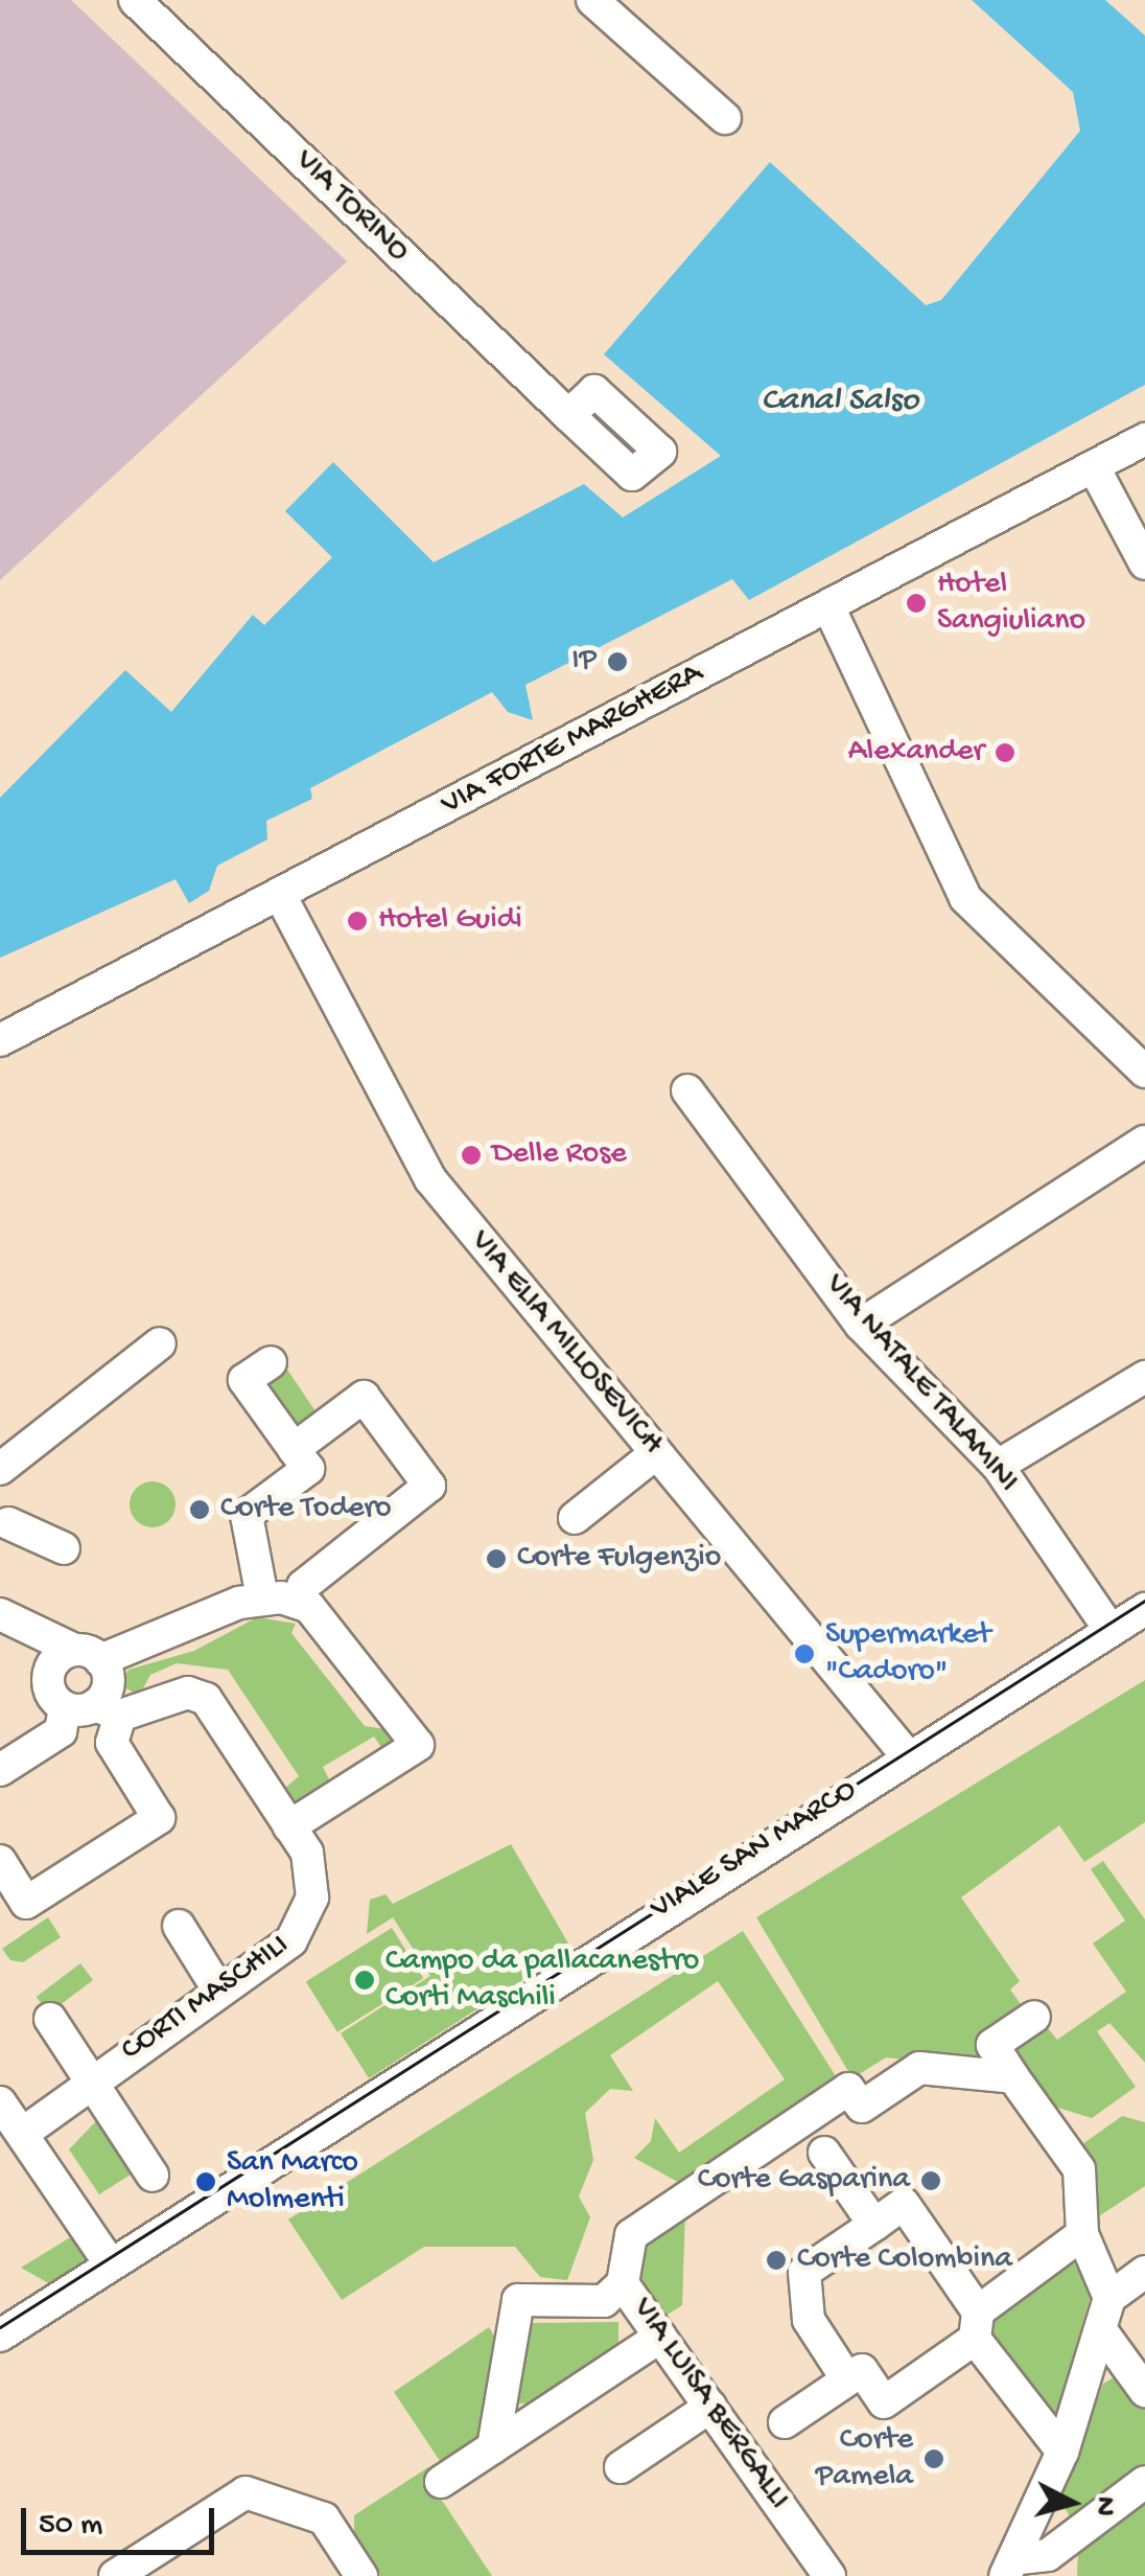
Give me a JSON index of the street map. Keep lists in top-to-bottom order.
{
  "streets": {
    "street": [
      "VIA TORINO",
      "VIA FORTE MARGHERA",
      "VIA ELIA MILLOSEVICH",
      "VIA NATALE TALAMINI",
      "VIALE SAN MARCO",
      "CORTI MASCHILI",
      "VIA LUISA BERGALLI"
    ]
  },
  "crossings": [
    ["VIA FORTE MARGHERA", "VIA ELIA MILLOSEVICH"],
    ["VIA ELIA MILLOSEVICH", "VIALE SAN MARCO"],
    ["VIA NATALE TALAMINI", "VIALE SAN MARCO"]
  ],
  "water": ["Canal Salso"],
  "places": [
    "Hotel Sangiuliano",
    "IP",
    "Alexander",
    "Hotel Guidi",
    "Delle Rose",
    "Corte Todero",
    "Corte Fulgenzio",
    "Supermarket \"Cadoro\"",
    "Campo da pallacanestro Corti Maschili",
    "Corte Gasparina",
    "San Marco Molmenti",
    "Corte Colombina",
    "Corte Pamela"
  ],
  "scale_bar": "50 m",
  "north": "right"
}
